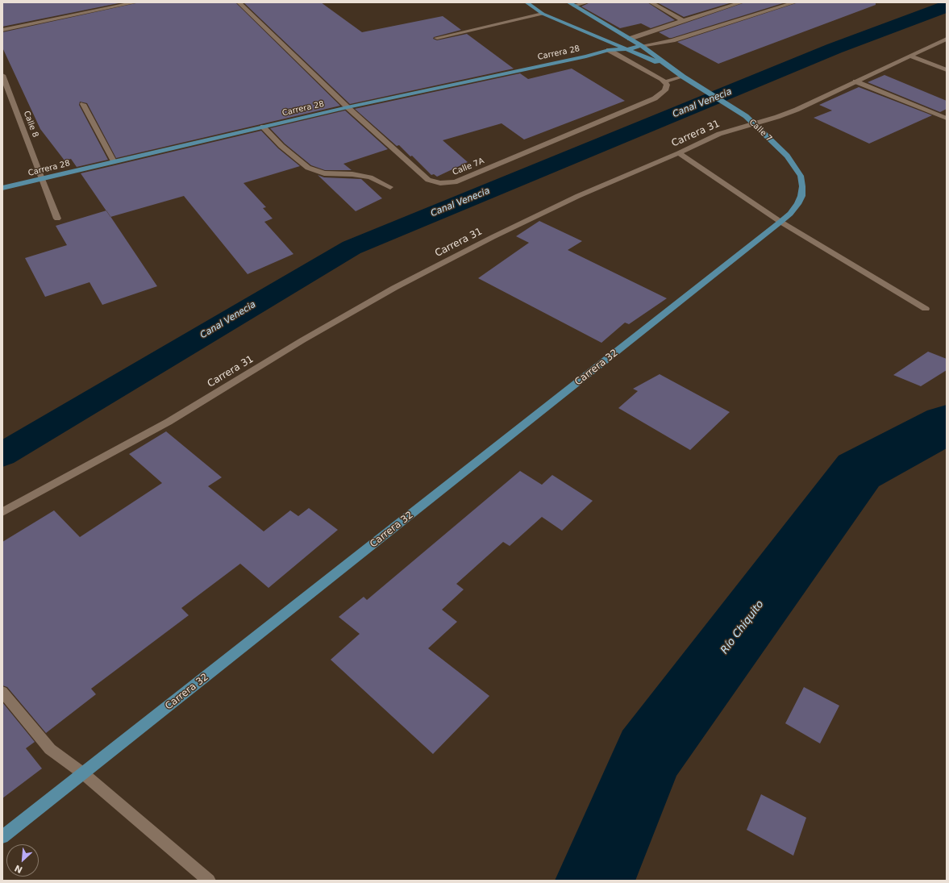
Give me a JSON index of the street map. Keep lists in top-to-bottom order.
{
  "streets": {
    "main road": ["Carrera 28", "Calle 7", "Carrera 32"],
    "street": ["Calle 8", "Carrera 31", "Calle 7A"]
  },
  "crossings": [
    ["Carrera 28", "Calle 8"],
    ["Carrera 28", "Calle 7"],
    ["Carrera 28", "Calle 7A"],
    ["Calle 7", "Carrera 31"],
    ["Calle 7", "Carrera 32"]
  ],
  "water": ["Canal Venecia", "Río Chiquito"],
  "north": "bottom left"
}
